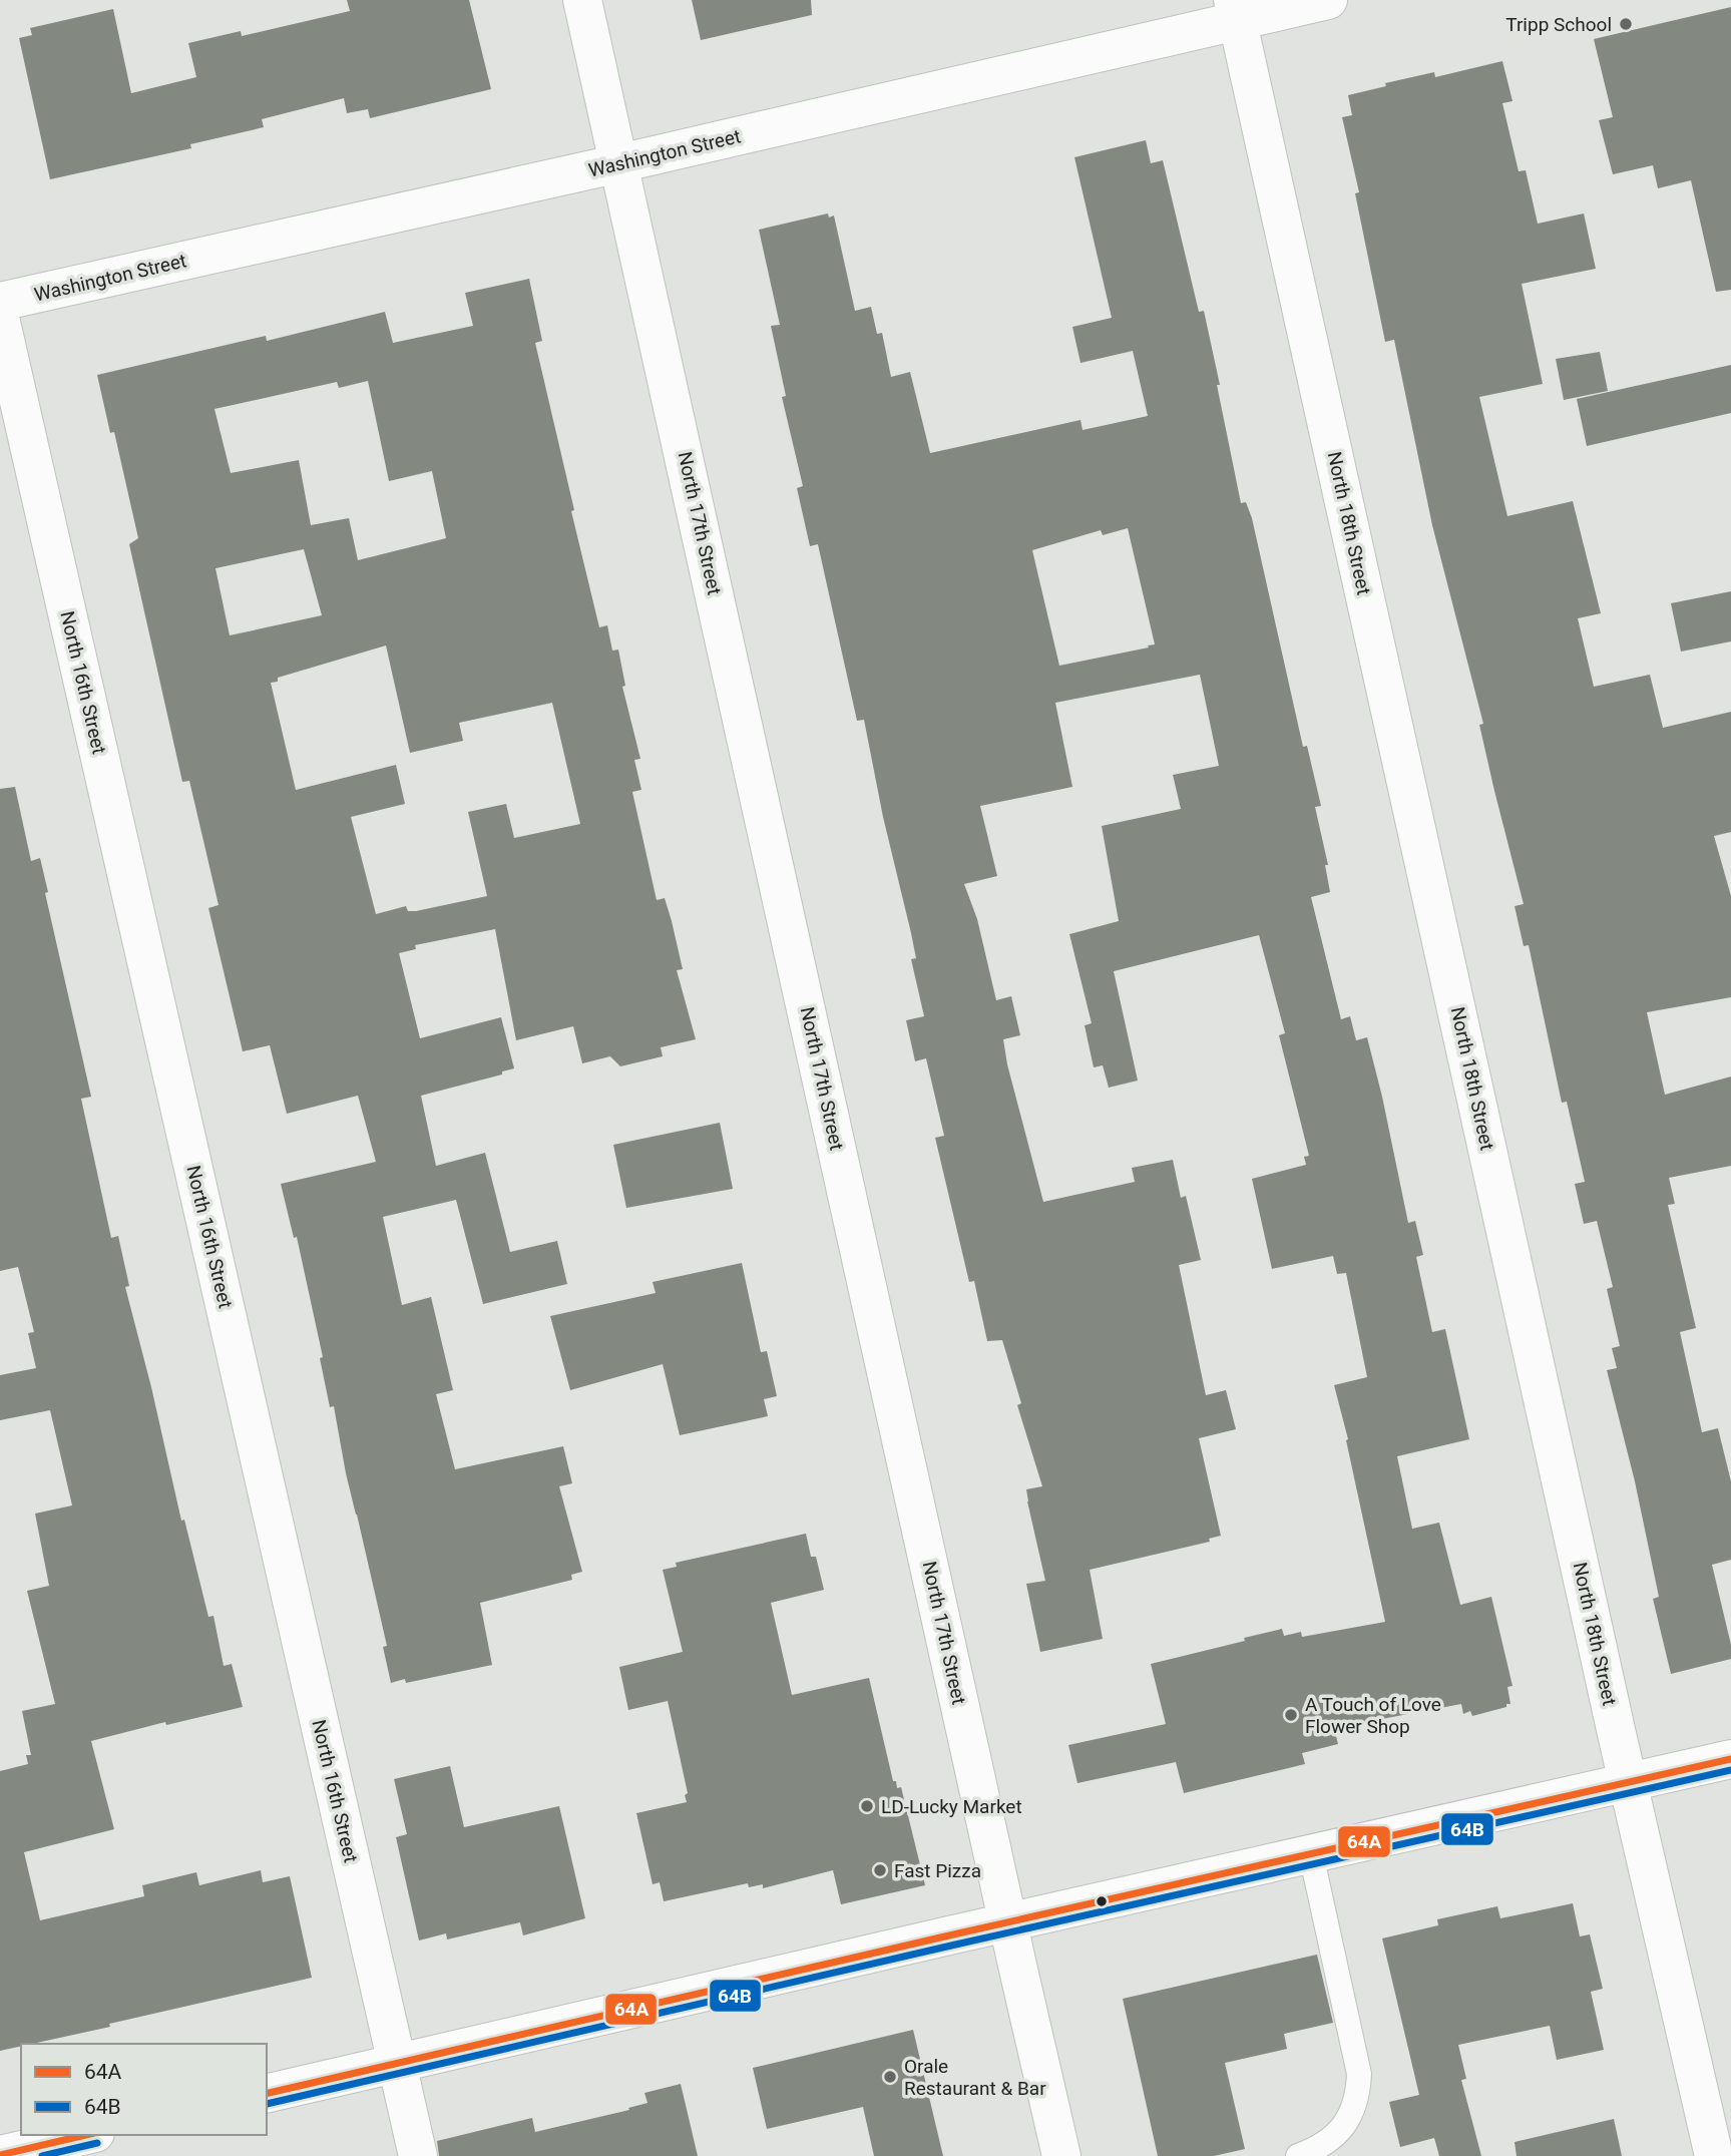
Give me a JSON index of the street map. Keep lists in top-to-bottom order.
{
  "streets": {
    "street": [
      "Washington Street",
      "North 17th Street",
      "North 18th Street",
      "North 16th Street"
    ]
  },
  "crossings": [
    ["Washington Street", "North 17th Street"],
    ["Washington Street", "North 18th Street"]
  ],
  "places": [
    "Tripp School",
    "A Touch of Love Flower Shop",
    "LD-Lucky Market",
    "Fast Pizza",
    "Orale Restaurant & Bar"
  ],
  "lines": ["transit line 64A", "transit line 64B"],
  "legend": ["64A", "64B"]
}
